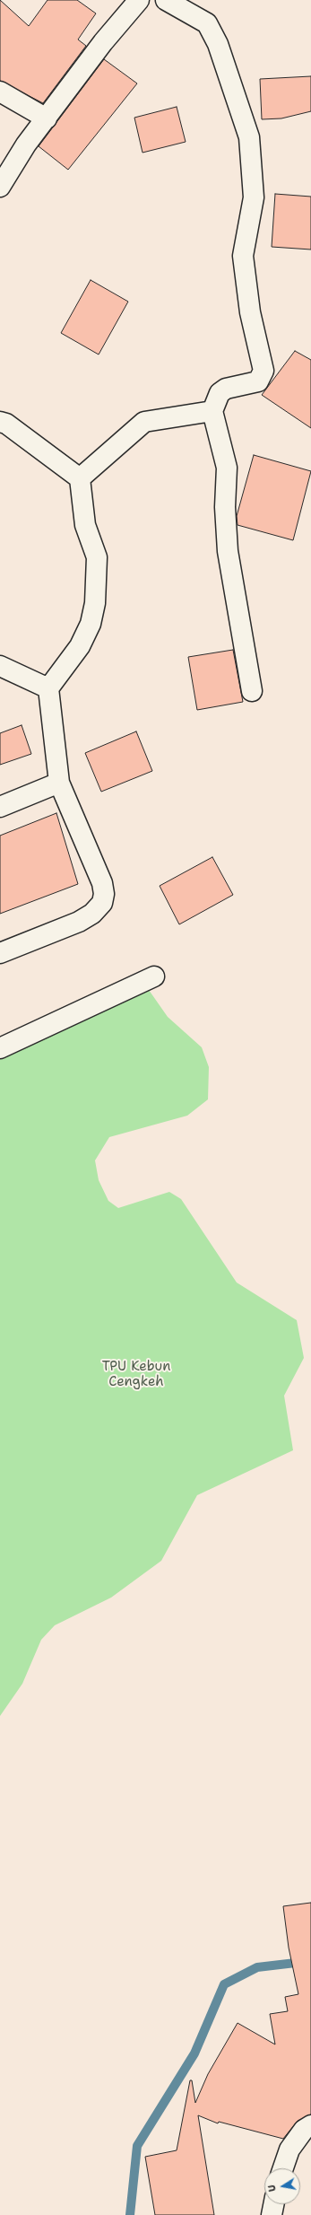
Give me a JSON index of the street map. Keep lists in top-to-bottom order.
{
  "parks": ["TPU Kebun Cengkeh"],
  "north": "left"
}
